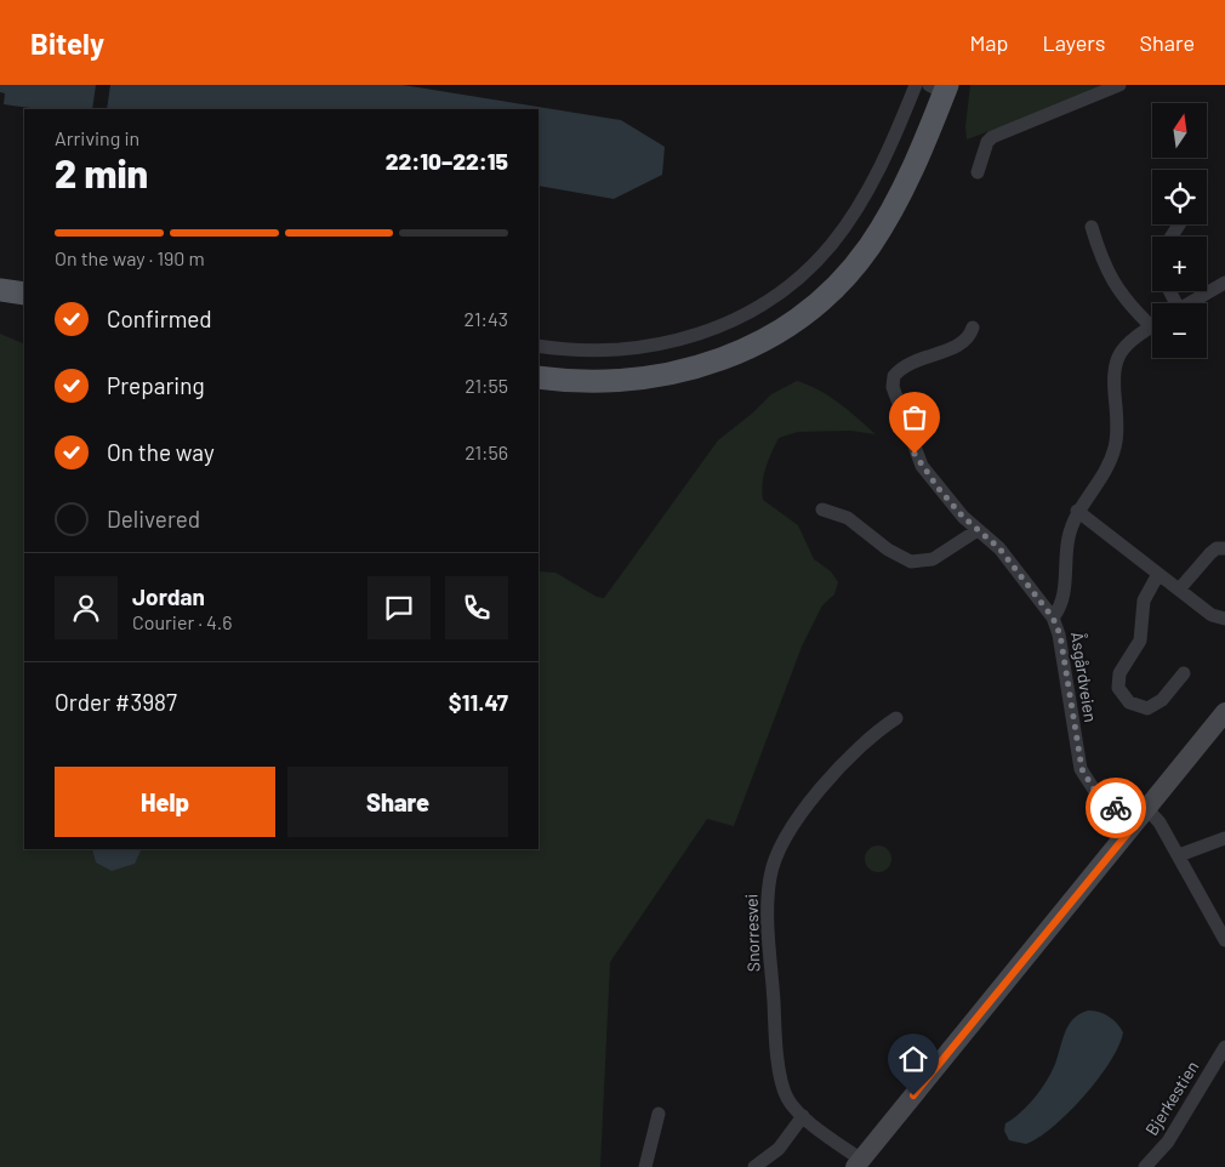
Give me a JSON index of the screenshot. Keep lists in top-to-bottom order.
{
  "streets": {
    "street": ["Åsgårdveien", "Snorresvei", "Bjerkestien"]
  },
  "north": "top",
  "page": {
    "header": "Bitely",
    "nav": ["Map", "Layers", "Share"],
    "map_buttons": ["+", "−"],
    "heading": ["2 min", "Arriving in", "22:10–22:15"],
    "panel": [
      "Jordan",
      "Courier · 4.6",
      "Order #3987",
      "$11.47"
    ],
    "bar": "On the way · 190 m",
    "list": [
      ["Confirmed", "21:43"],
      ["Preparing", "21:55"],
      ["On the way", "21:56"],
      "Delivered"
    ],
    "buttons": ["Help", "Share"]
  }
}
